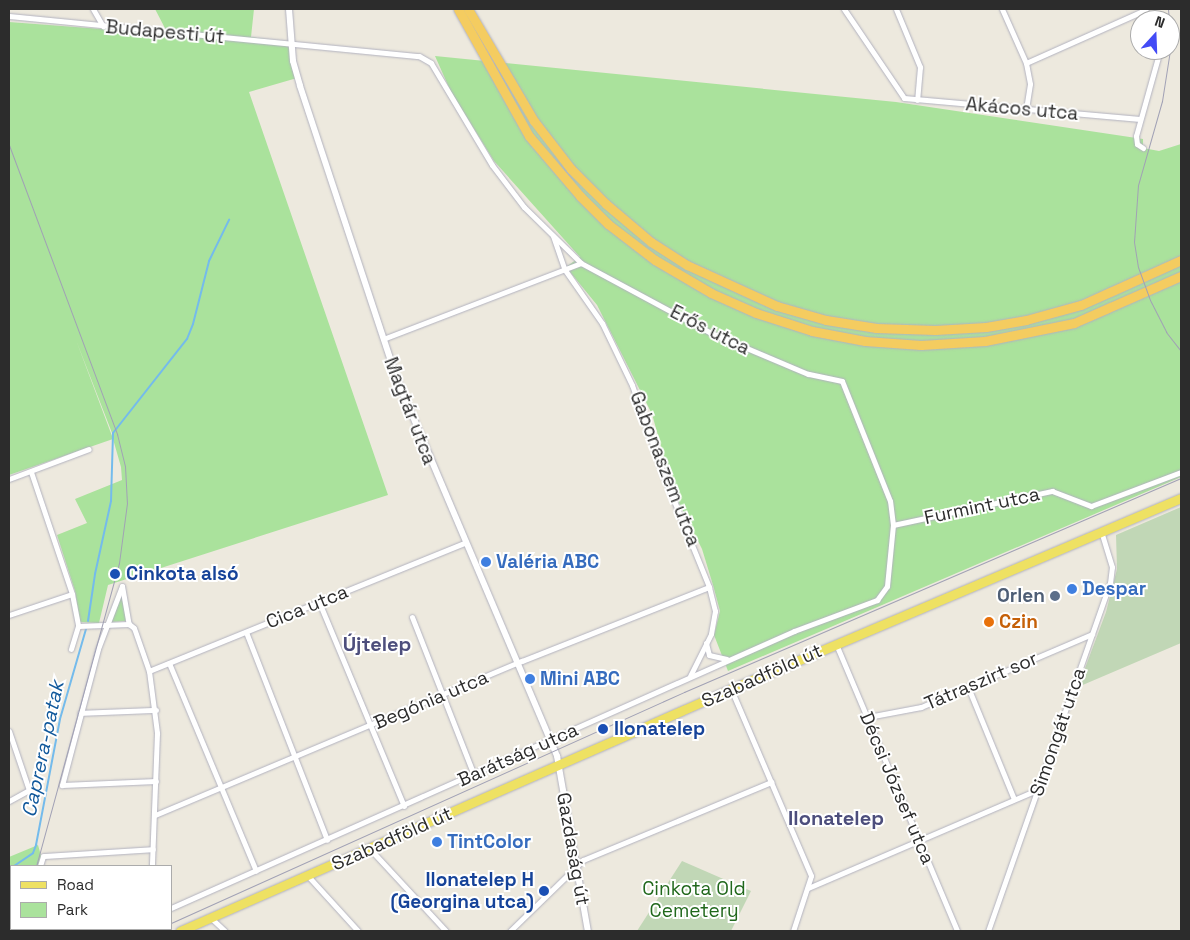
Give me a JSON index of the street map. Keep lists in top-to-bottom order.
{
  "streets": {
    "main road": ["Szabadföld út"],
    "street": [
      "Budapesti út",
      "Akácos utca",
      "Erős utca",
      "Magtár utca",
      "Gabonaszem utca",
      "Furmint utca",
      "Cica utca",
      "Tátraszirt sor",
      "Begónia utca",
      "Simongát utca",
      "Barátság utca",
      "Décsi József utca",
      "Gazdaság út"
    ]
  },
  "crossings": [
    ["Budapesti út", "Magtár utca"],
    ["Budapesti út", "Gabonaszem utca"],
    ["Erős utca", "Furmint utca"],
    ["Erős utca", "Barátság utca"],
    ["Magtár utca", "Cica utca"],
    ["Magtár utca", "Szabadföld út"],
    ["Magtár utca", "Begónia utca"],
    ["Magtár utca", "Barátság utca"],
    ["Magtár utca", "Gazdaság út"],
    ["Gabonaszem utca", "Begónia utca"],
    ["Gabonaszem utca", "Barátság utca"],
    ["Szabadföld út", "Simongát utca"],
    ["Szabadföld út", "Décsi József utca"],
    ["Szabadföld út", "Gazdaság út"],
    ["Tátraszirt sor", "Simongát utca"],
    ["Tátraszirt sor", "Décsi József utca"]
  ],
  "districts": ["Újtelep", "Ilonatelep"],
  "water": ["Caprera-patak"],
  "parks": ["Cinkota Old Cemetery"],
  "places": [
    "Valéria ABC",
    "Cinkota alsó",
    "Despar",
    "Orlen",
    "Czin",
    "Mini ABC",
    "Ilonatelep",
    "TintColor",
    "Ilonatelep H (Georgina utca)"
  ],
  "legend": ["Road", "Park"],
  "north": "top"
}
